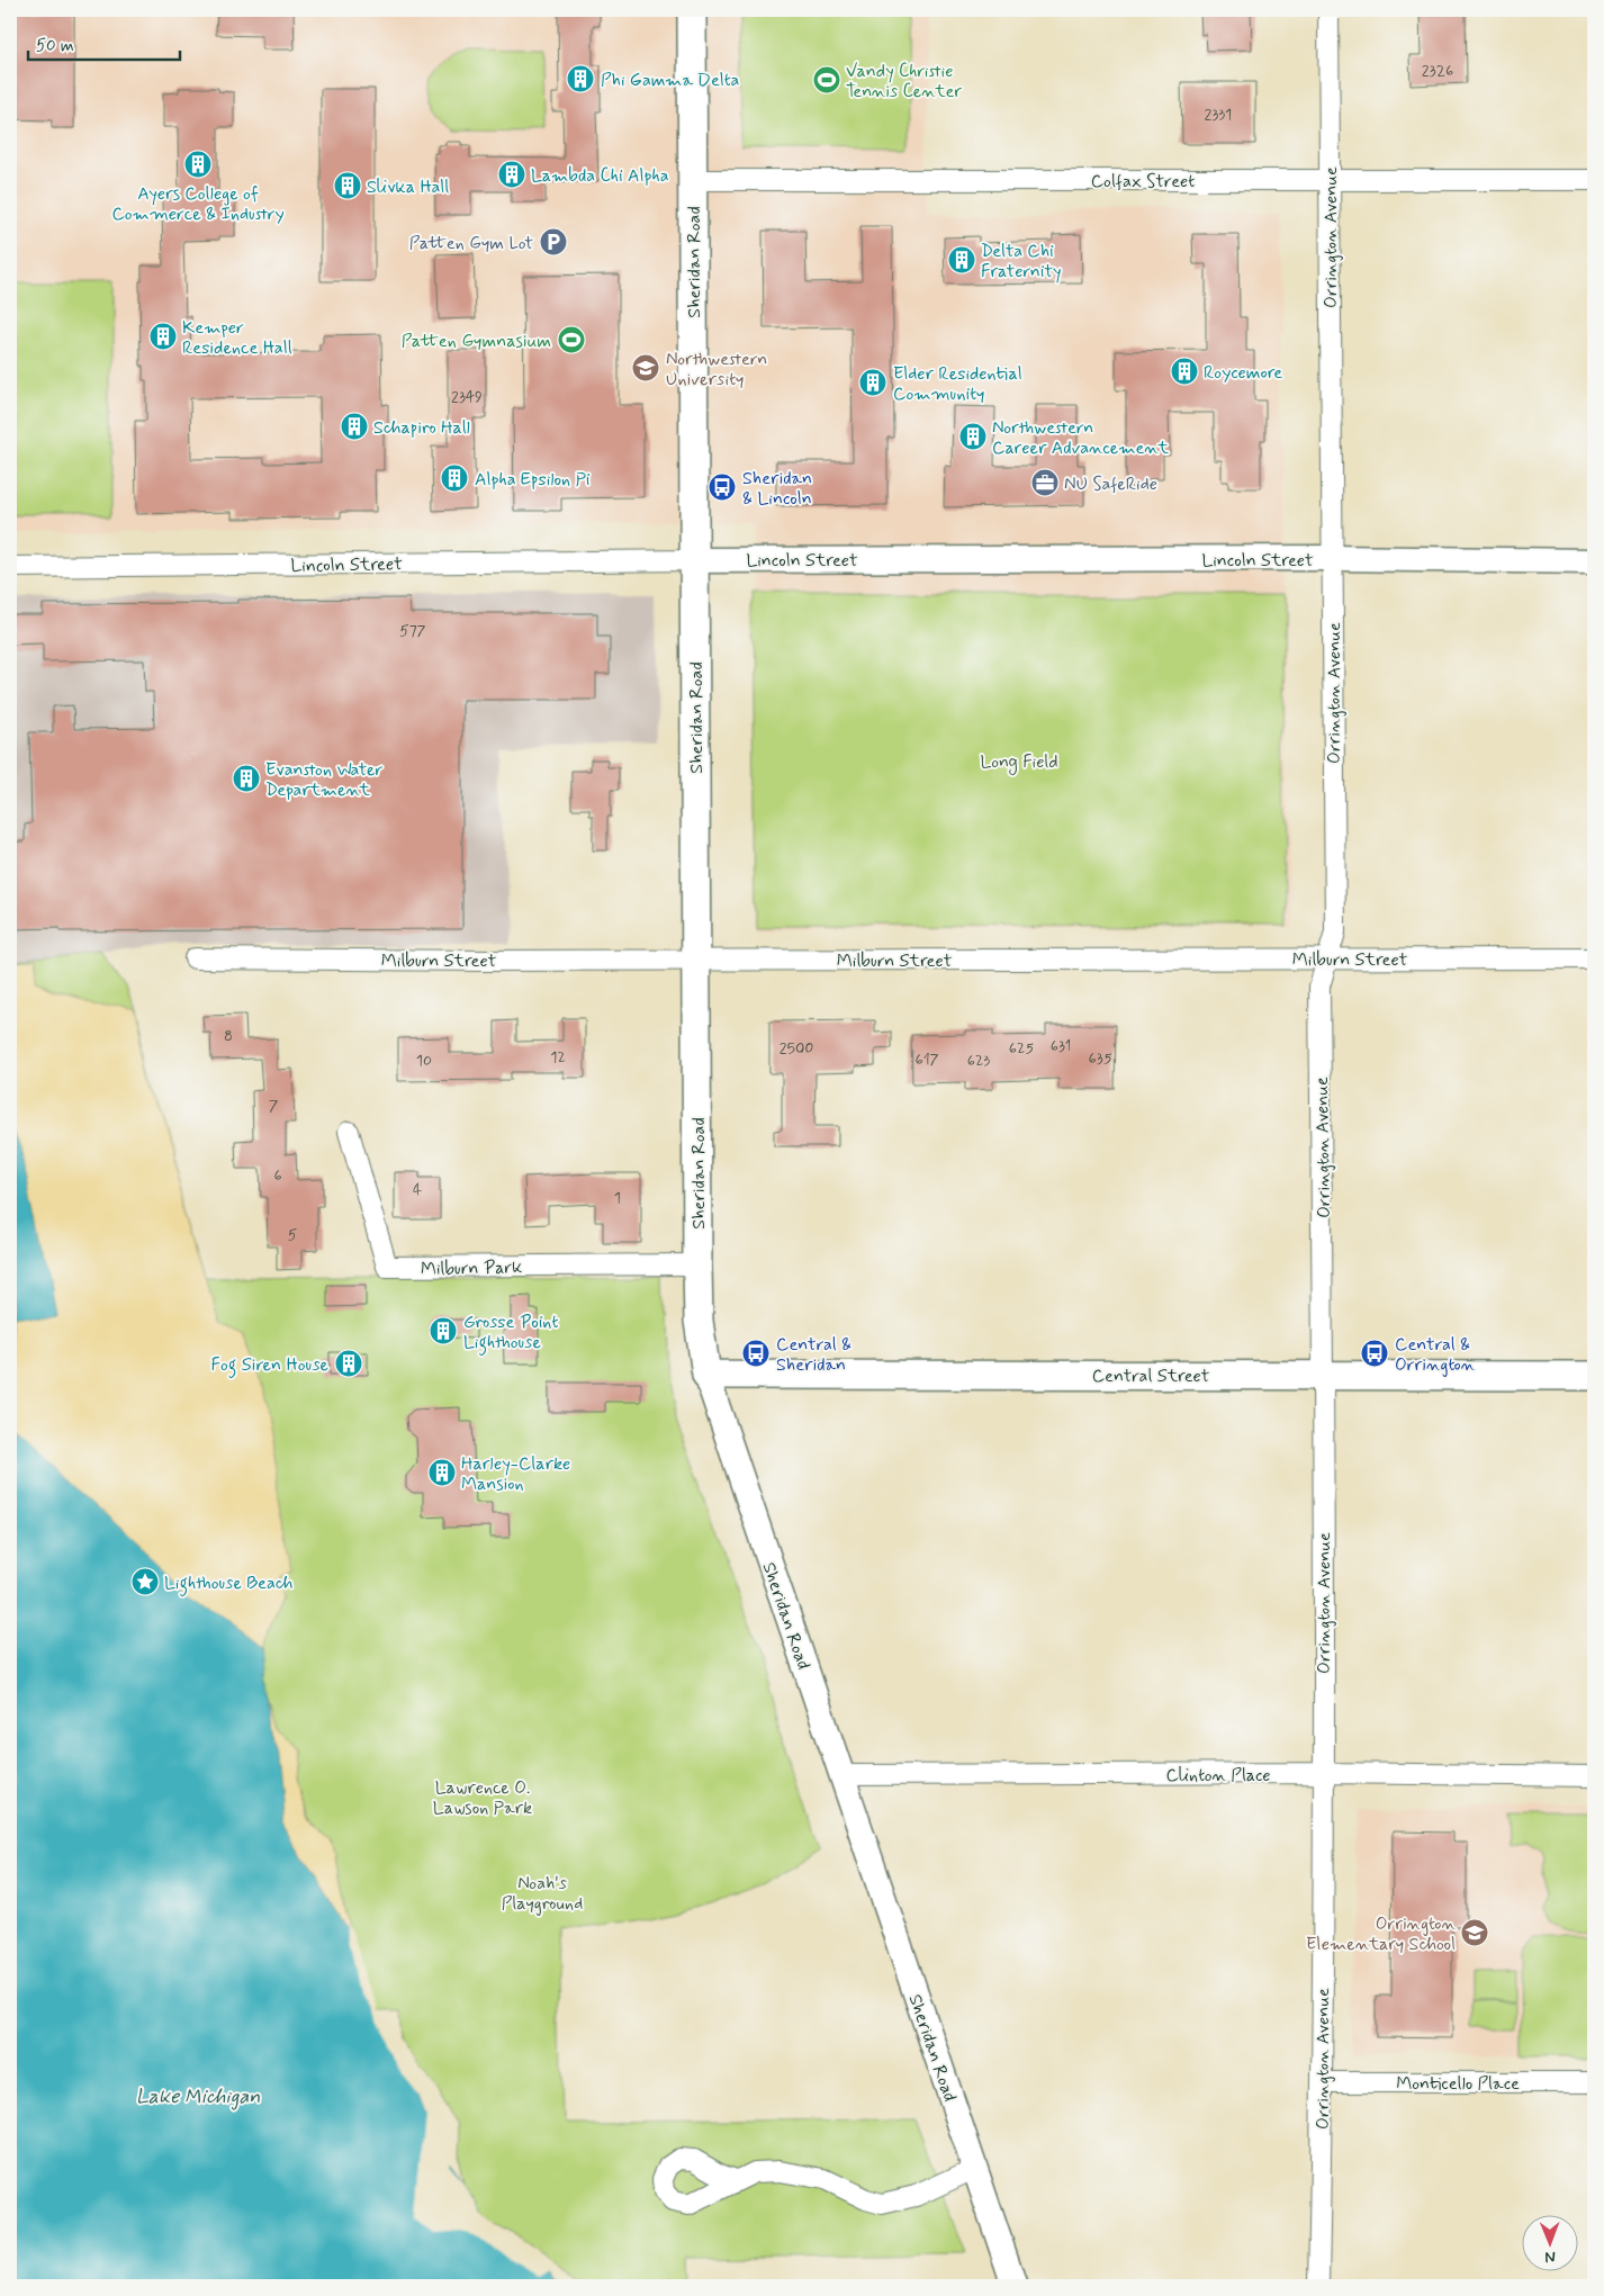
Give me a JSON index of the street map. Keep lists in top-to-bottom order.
{
  "streets": {
    "main road": ["Sheridan Road", "Central Street"],
    "street": [
      "Colfax Street",
      "Orrington Avenue",
      "Lincoln Street",
      "Milburn Street",
      "Milburn Park",
      "Clinton Place",
      "Monticello Place"
    ]
  },
  "crossings": [
    ["Colfax Street", "Orrington Avenue"],
    ["Colfax Street", "Sheridan Road"],
    ["Orrington Avenue", "Lincoln Street"],
    ["Orrington Avenue", "Milburn Street"],
    ["Orrington Avenue", "Central Street"],
    ["Orrington Avenue", "Clinton Place"],
    ["Orrington Avenue", "Monticello Place"],
    ["Sheridan Road", "Lincoln Street"],
    ["Sheridan Road", "Milburn Street"],
    ["Sheridan Road", "Milburn Park"],
    ["Sheridan Road", "Central Street"],
    ["Sheridan Road", "Clinton Place"]
  ],
  "water": ["Lake Michigan"],
  "parks": ["Long Field", "Lawrence O. Lawson Park", "Noah's Playground"],
  "places": {
    "building": [
      "Phi Gamma Delta",
      "Ayers College of Commerce & Industry",
      "Lambda Chi Alpha",
      "Slivka Hall",
      "Delta Chi Fraternity",
      "Kemper Residence Hall",
      "Roycemore",
      "Elder Residential Community",
      "Schapiro Hall",
      "Northwestern Career Advancement",
      "Alpha Epsilon Pi",
      "Evanston Water Department",
      "Grosse Point Lighthouse",
      "Fog Siren House",
      "Harley-Clarke Mansion"
    ],
    "sports": ["Vandy Christie Tennis Center", "Patten Gymnasium"],
    "parking": ["Patten Gym Lot"],
    "school or university": ["Northwestern University", "Orrington Elementary School"],
    "office": ["NU SafeRide"],
    "bus stop": ["Sheridan & Lincoln", "Central & Sheridan", "Central & Orrington"],
    "place": ["Lighthouse Beach"]
  },
  "house_numbers": [
    "2326",
    "2331",
    "2349",
    "577",
    "8",
    "631",
    "2500",
    "625",
    "12",
    "635",
    "617",
    "10",
    "623",
    "7",
    "6",
    "4",
    "1",
    "5"
  ],
  "scale_bar": "50 m",
  "north": "bottom"
}
